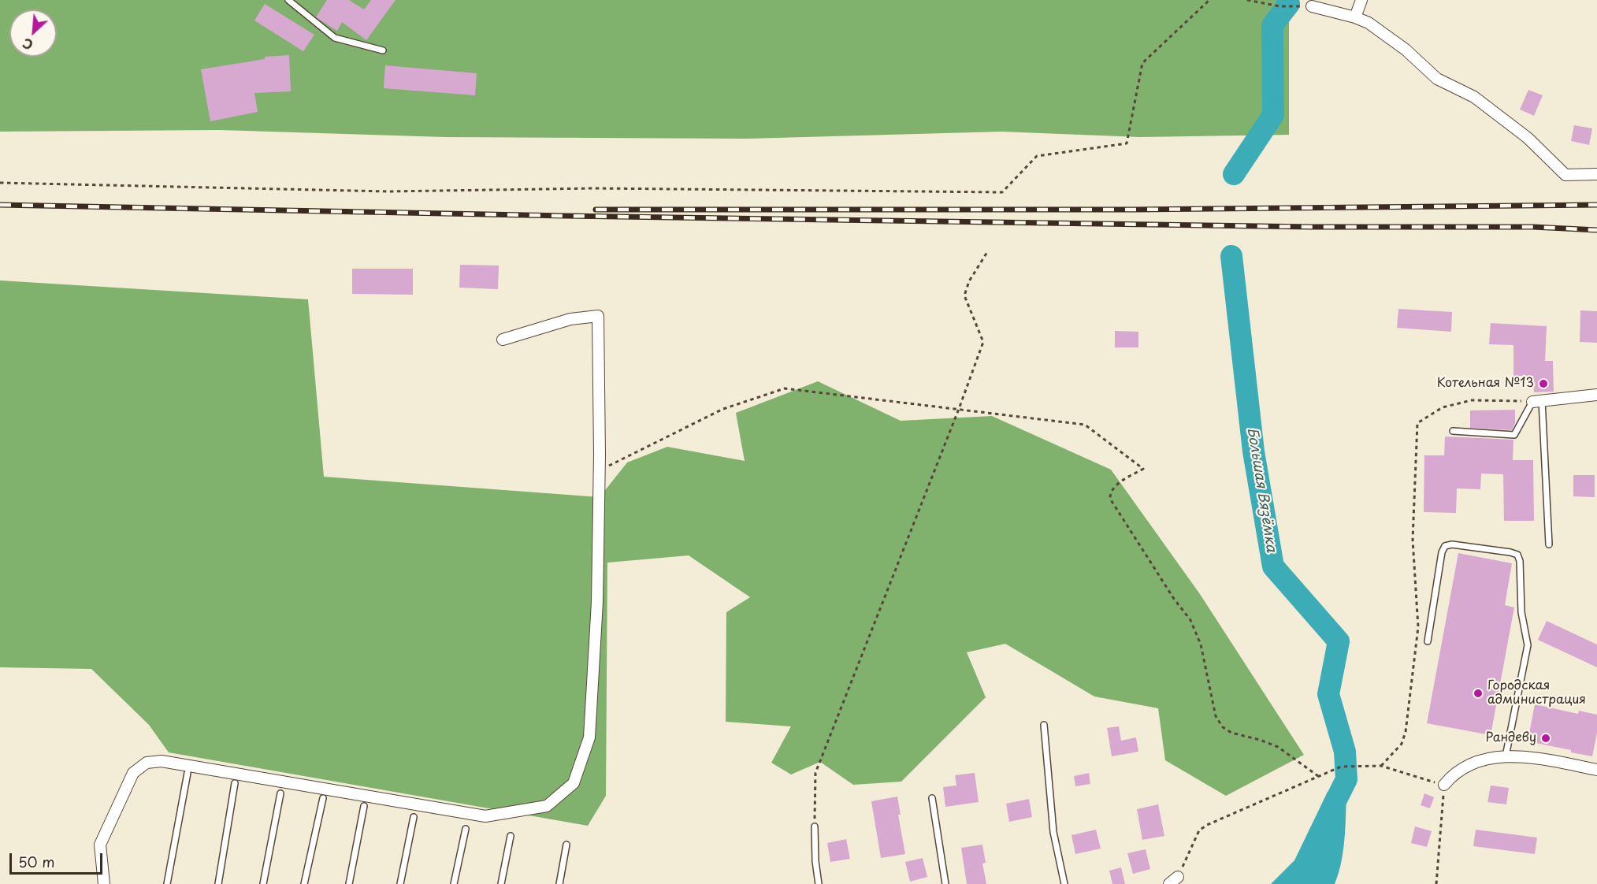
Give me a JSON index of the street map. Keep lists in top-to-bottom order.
{
  "water": ["Большая Вязёмка"],
  "places": ["Котельная №13", "Городская администрация", "Рандеву"],
  "scale_bar": "50 m",
  "north": "bottom left"
}
